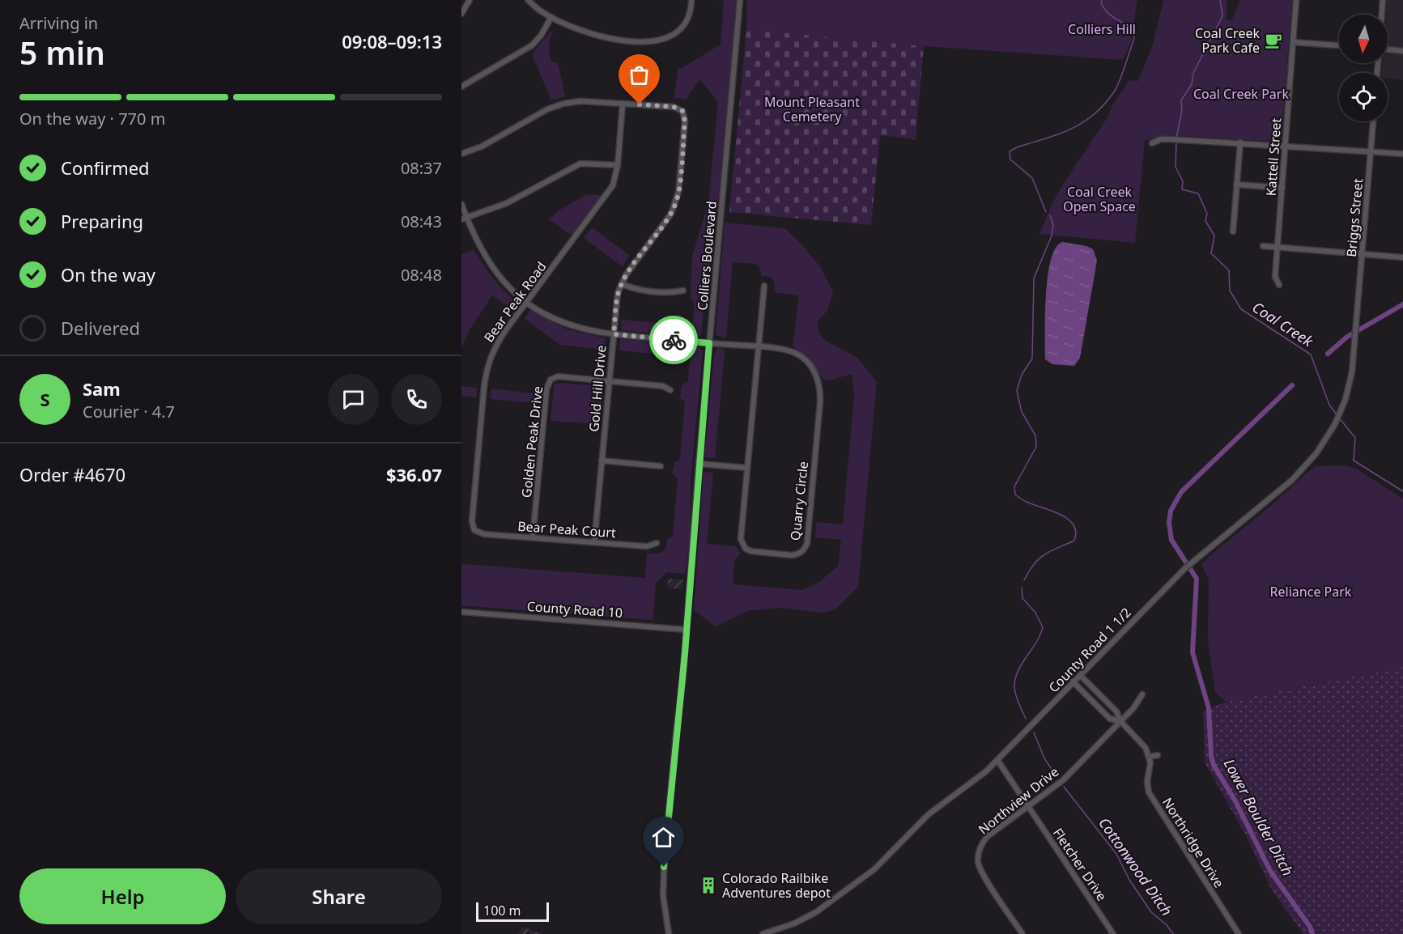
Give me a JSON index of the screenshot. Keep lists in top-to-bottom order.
{
  "streets": {
    "street": [
      "Kattell Street",
      "Briggs Street",
      "Colliers Boulevard",
      "Bear Peak Road",
      "Gold Hill Drive",
      "Golden Peak Drive",
      "Quarry Circle",
      "Bear Peak Court",
      "County Road 10",
      "County Road 1 1/2",
      "Northview Drive",
      "Northridge Drive",
      "Fletcher Drive"
    ]
  },
  "crossings": [
    ["Briggs Street", "County Road 1 1/2"],
    ["Colliers Boulevard", "Quarry Circle"],
    ["Colliers Boulevard", "County Road 10"],
    ["Bear Peak Road", "Gold Hill Drive"],
    ["Bear Peak Road", "Quarry Circle"],
    ["Bear Peak Road", "Bear Peak Court"],
    ["Gold Hill Drive", "Golden Peak Drive"],
    ["Gold Hill Drive", "Quarry Circle"],
    ["Gold Hill Drive", "Bear Peak Court"],
    ["Golden Peak Drive", "Bear Peak Court"],
    ["County Road 1 1/2", "Fletcher Drive"],
    ["Northview Drive", "Fletcher Drive"]
  ],
  "water": ["Coal Creek", "Lower Boulder Ditch", "Cottonwood Ditch"],
  "parks": [
    "Colliers Hill",
    "Coal Creek Park",
    "Mount Pleasant Cemetery",
    "Coal Creek Open Space",
    "Reliance Park"
  ],
  "places": {
    "cafe": ["Coal Creek Park Cafe"],
    "building": ["Colorado Railbike Adventures depot"]
  },
  "scale_bar": "100 m",
  "north": "bottom",
  "page": {
    "heading": ["5 min", "Arriving in", "09:08–09:13"],
    "panel": [
      "Sam",
      "Courier · 4.7",
      "Order #4670",
      "$36.07"
    ],
    "bar": "On the way · 770 m",
    "list": [
      ["Confirmed", "08:37"],
      ["Preparing", "08:43"],
      ["On the way", "08:48"],
      "Delivered"
    ],
    "round": "S",
    "buttons": ["Help", "Share"],
    "scale": "100 m"
  }
}
